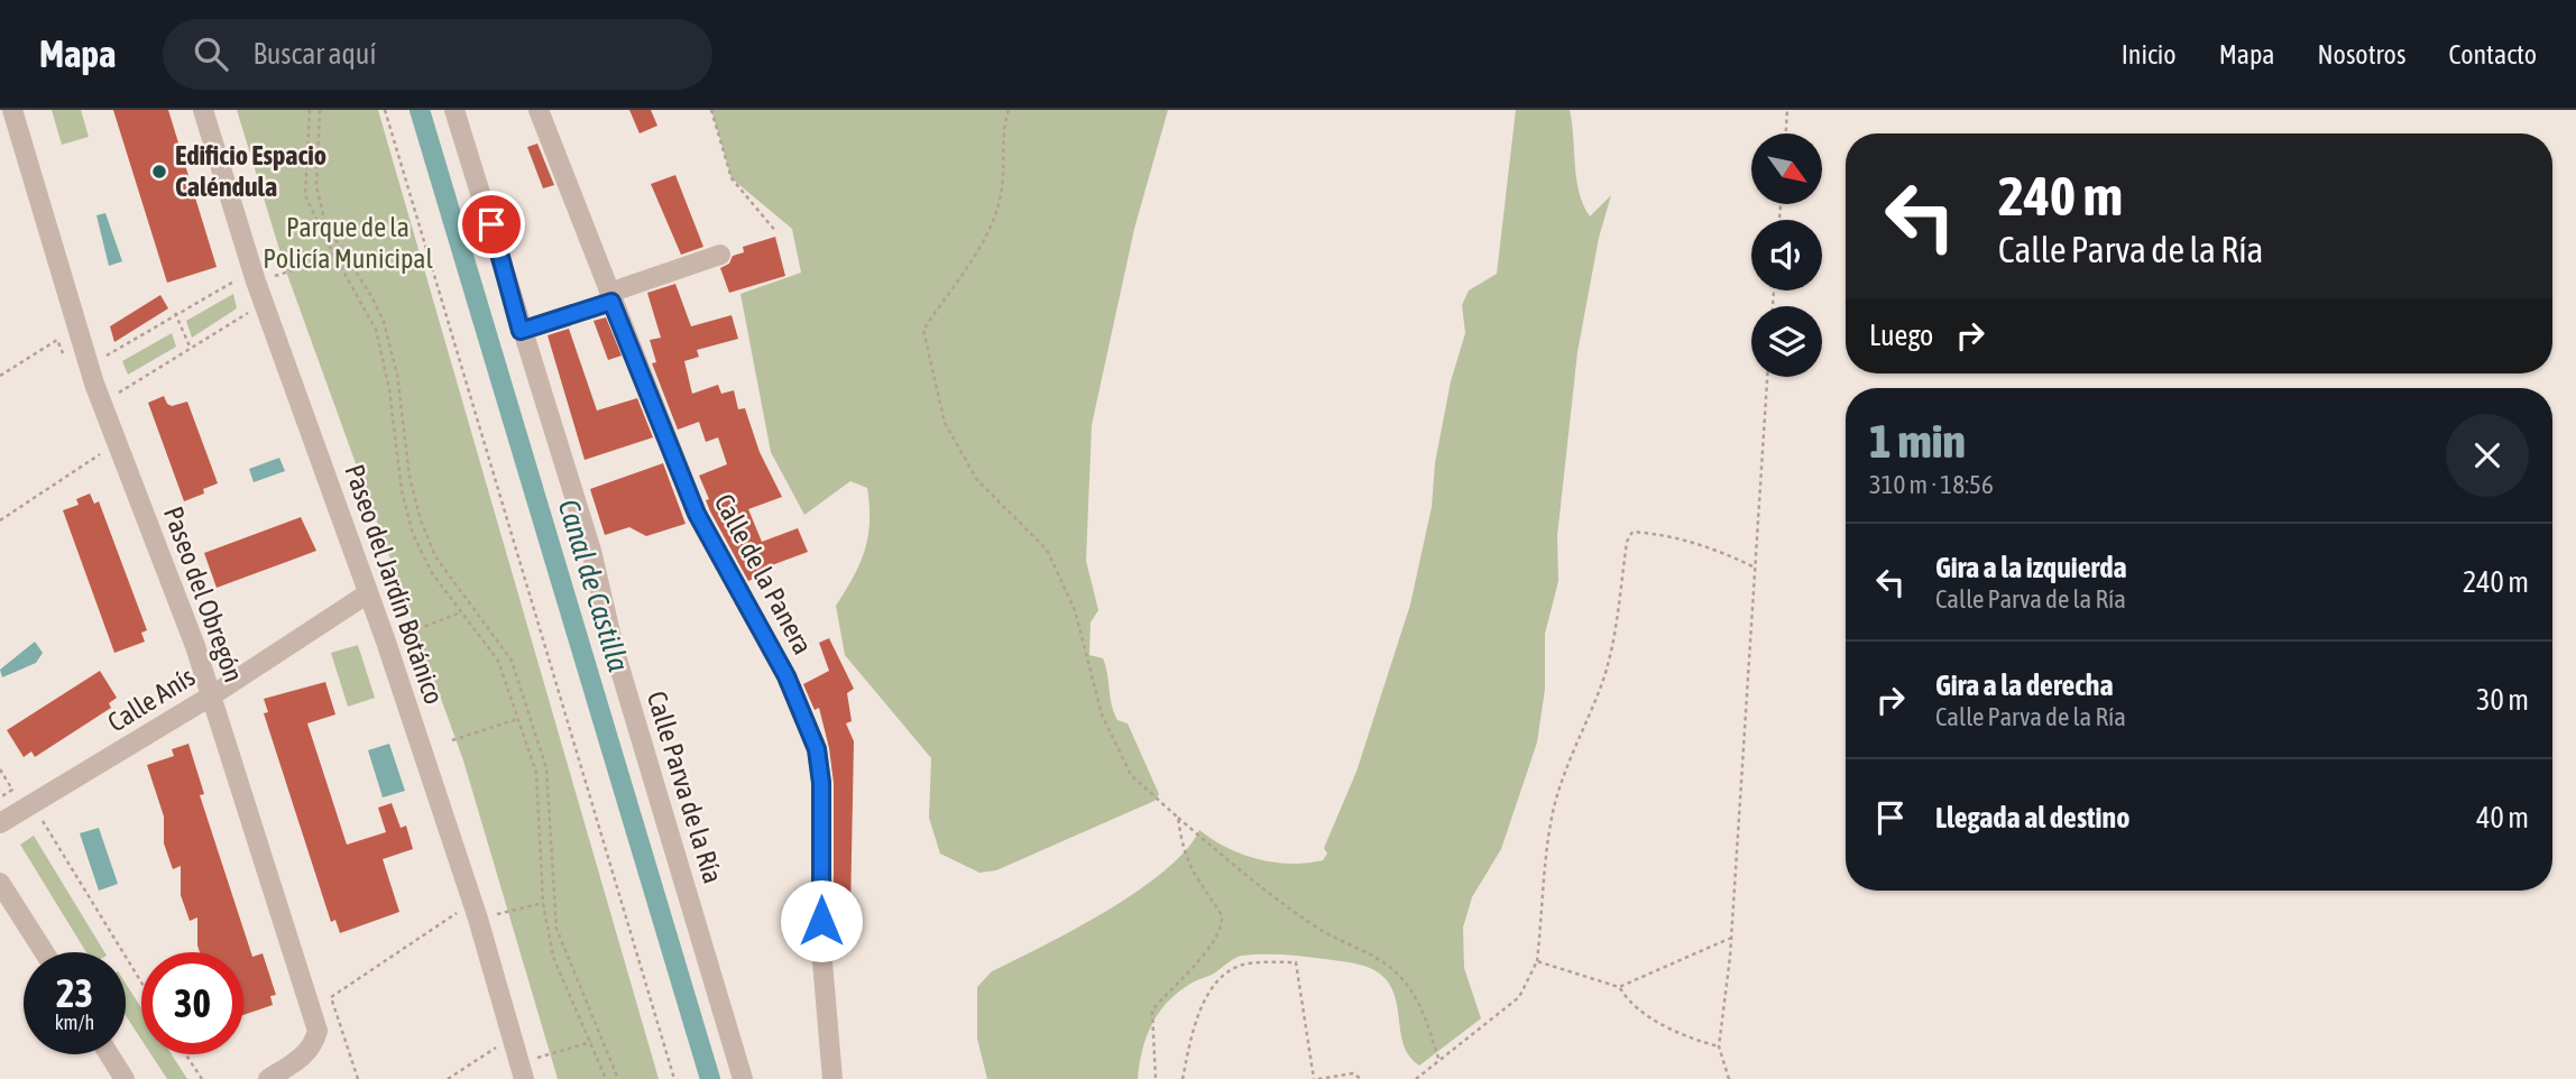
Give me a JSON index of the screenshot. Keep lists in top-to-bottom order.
{
  "streets": {
    "street": [
      "Calle de la Panera",
      "Paseo del Jardín Botánico",
      "Paseo del Obregón",
      "Calle Anís",
      "Calle Parva de la Ría"
    ]
  },
  "crossings": [
    ["Paseo del Jardín Botánico", "Calle Anís"],
    ["Paseo del Obregón", "Calle Anís"]
  ],
  "water": ["Canal de Castilla"],
  "parks": ["Parque de la Policía Municipal"],
  "places": ["Edificio Espacio Caléndula"],
  "north": "bottom right",
  "page": {
    "header": "Mapa",
    "search": "Buscar aquí",
    "nav": [
      "Inicio",
      "Mapa",
      "Nosotros",
      "Contacto"
    ],
    "turn": ["240 m", "Calle Parva de la Ría"],
    "then": "Luego",
    "heading": ["1 min", "310 m · 18:56"],
    "list": [
      {
        "name": "Gira a la izquierda",
        "note": "Calle Parva de la Ría",
        "value": "240 m"
      },
      {
        "name": "Gira a la derecha",
        "note": "Calle Parva de la Ría",
        "value": "30 m"
      },
      {
        "name": "Llegada al destino",
        "value": "40 m"
      }
    ],
    "speed": "23 km/h",
    "limit": "30"
  }
}
